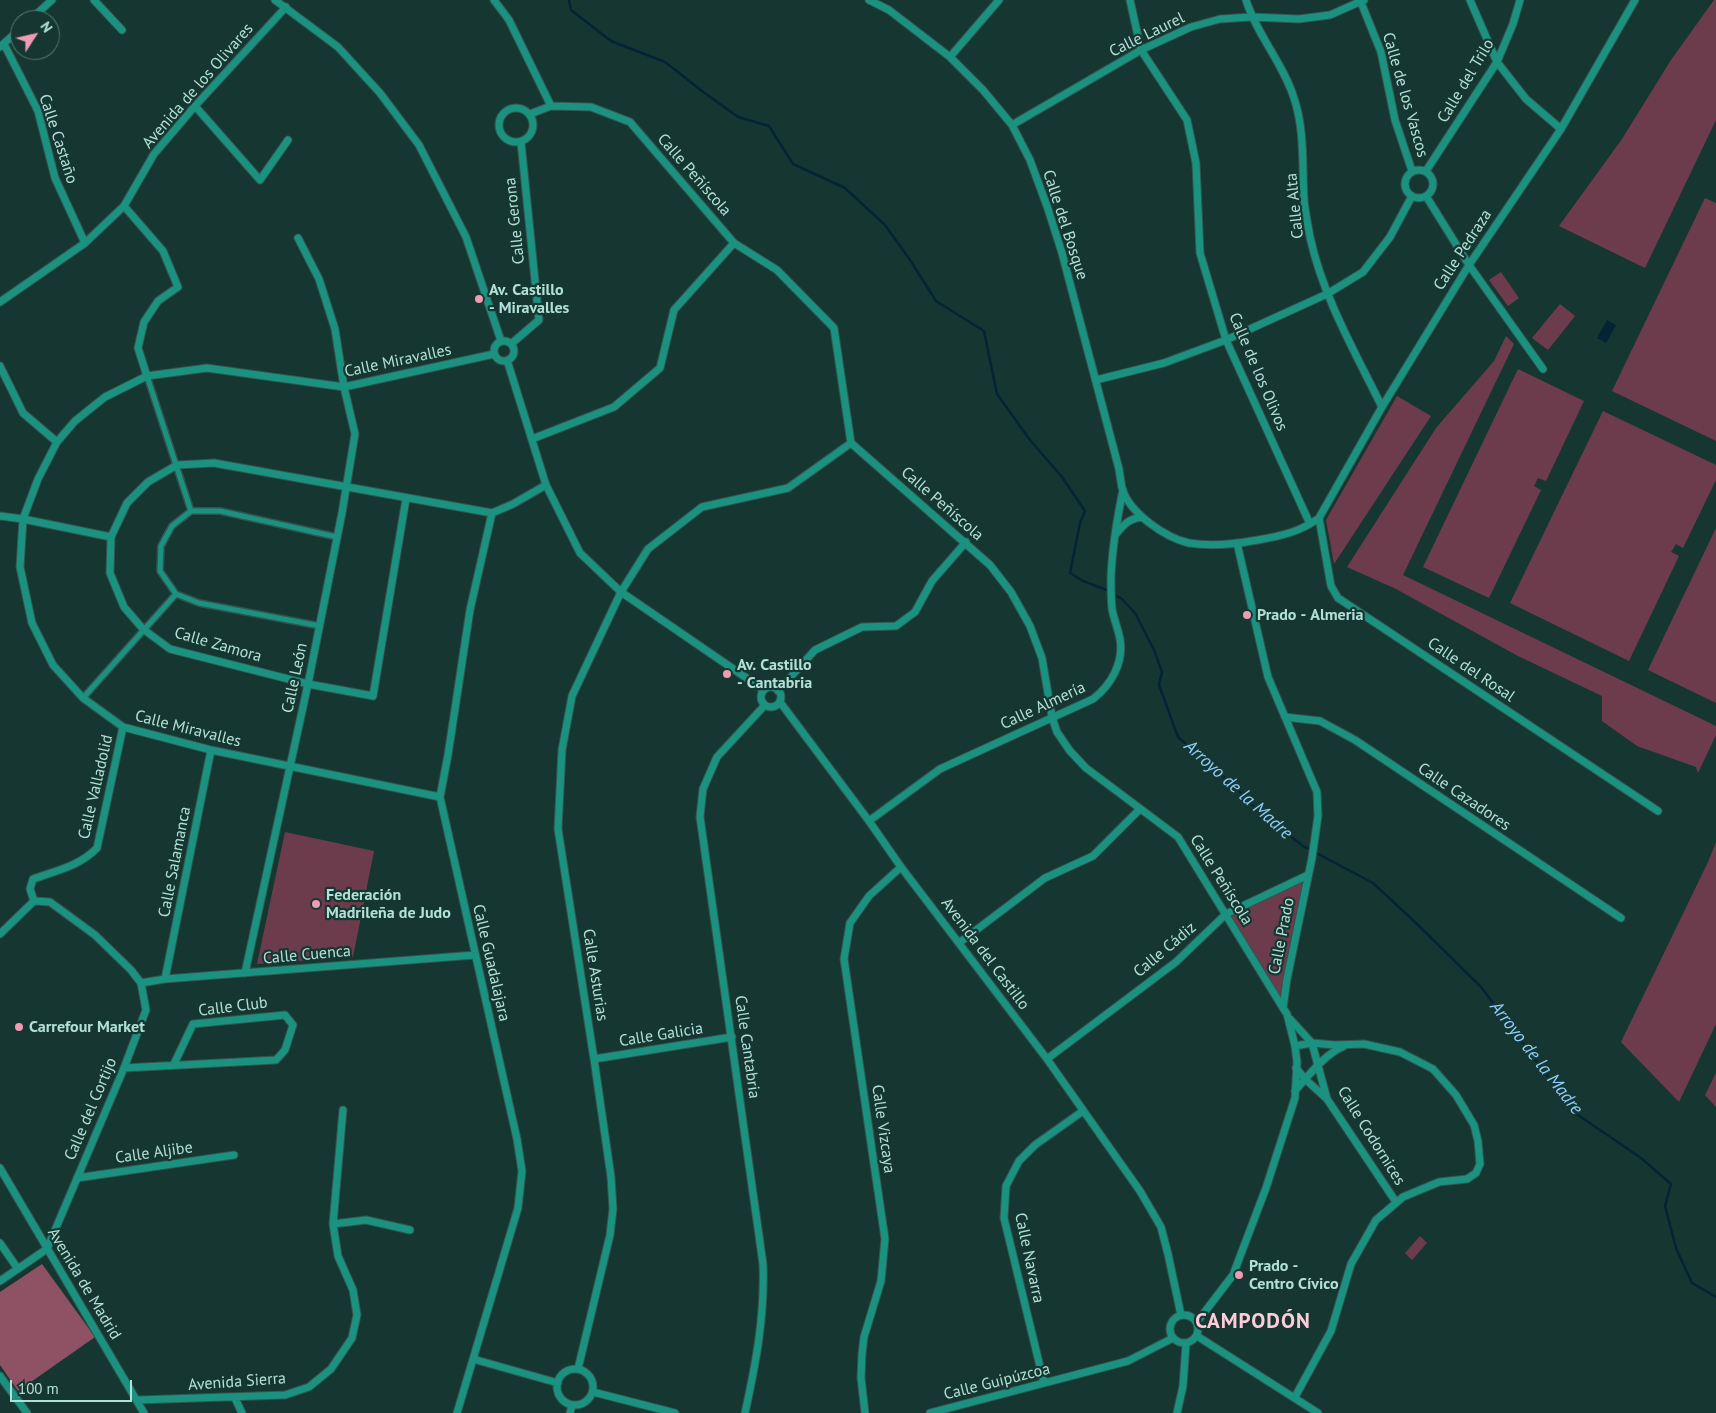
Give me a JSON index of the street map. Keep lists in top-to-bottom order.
{
  "streets": {
    "street": [
      "Calle Laurel",
      "Calle del Trilo",
      "Avenida de los Olivares",
      "Calle de los Vascos",
      "Calle Castaño",
      "Calle Peñíscola",
      "Calle Alta",
      "Calle Gerona",
      "Calle del Bosque",
      "Calle Pedraza",
      "Calle Miravalles",
      "Calle de los Olivos",
      "Calle Zamora",
      "Calle del Rosal",
      "Calle León",
      "Calle Almería",
      "Calle Valladolid",
      "Calle Cazadores",
      "Calle Salamanca",
      "Calle Prado",
      "Calle Cádiz",
      "Avenida del Castillo",
      "Calle Cuenca",
      "Calle Guadalajara",
      "Calle Asturias",
      "Calle Club",
      "Calle Galicia",
      "Calle Cantabria",
      "Calle del Cortijo",
      "Calle Vizcaya",
      "Calle Codornices",
      "Calle Aljibe",
      "Calle Navarra",
      "Avenida de Madrid",
      "Avenida Sierra",
      "Calle Guipúzcoa"
    ]
  },
  "crossings": [
    ["Calle Laurel", "Calle de los Vascos"],
    ["Calle Laurel", "Calle Alta"],
    ["Calle Laurel", "Calle del Bosque"],
    ["Calle Laurel", "Calle de los Olivos"],
    ["Calle del Trilo", "Calle de los Vascos"],
    ["Avenida de los Olivares", "Calle Castaño"],
    ["Calle Peñíscola", "Calle Gerona"],
    ["Calle Peñíscola", "Calle Almería"],
    ["Calle Peñíscola", "Calle Prado"],
    ["Calle Peñíscola", "Calle Cádiz"],
    ["Calle Peñíscola", "Calle Asturias"],
    ["Calle Alta", "Calle Pedraza"],
    ["Calle Gerona", "Calle Miravalles"],
    ["Calle del Bosque", "Calle Pedraza"],
    ["Calle del Bosque", "Calle de los Olivos"],
    ["Calle del Bosque", "Calle del Rosal"],
    ["Calle del Bosque", "Calle Almería"],
    ["Calle del Bosque", "Calle Prado"],
    ["Calle Pedraza", "Calle del Rosal"],
    ["Calle Miravalles", "Calle León"],
    ["Calle Miravalles", "Calle Valladolid"],
    ["Calle Miravalles", "Calle Salamanca"],
    ["Calle Miravalles", "Calle Guadalajara"],
    ["Calle Zamora", "Calle León"],
    ["Calle Zamora", "Calle Guadalajara"],
    ["Calle León", "Calle Cuenca"],
    ["Calle Almería", "Avenida del Castillo"],
    ["Calle Valladolid", "Calle del Cortijo"],
    ["Calle Cazadores", "Calle Prado"],
    ["Calle Salamanca", "Calle Cuenca"],
    ["Calle Prado", "Calle Cádiz"],
    ["Calle Cádiz", "Avenida del Castillo"],
    ["Avenida del Castillo", "Calle Cantabria"],
    ["Avenida del Castillo", "Calle Vizcaya"],
    ["Avenida del Castillo", "Calle Navarra"],
    ["Avenida del Castillo", "Calle Guipúzcoa"],
    ["Calle Cuenca", "Calle Guadalajara"],
    ["Calle Cuenca", "Calle del Cortijo"],
    ["Calle Asturias", "Calle Galicia"],
    ["Calle Club", "Calle del Cortijo"],
    ["Calle Galicia", "Calle Cantabria"],
    ["Calle del Cortijo", "Calle Aljibe"],
    ["Calle del Cortijo", "Avenida de Madrid"],
    ["Calle Navarra", "Calle Guipúzcoa"],
    ["Avenida de Madrid", "Avenida Sierra"]
  ],
  "districts": ["CAMPODÓN"],
  "water": ["Arroyo de la Madre"],
  "places": [
    "Av. Castillo - Miravalles",
    "Prado - Almeria",
    "Av. Castillo - Cantabria",
    "Federación Madrileña de Judo",
    "Carrefour Market",
    "Prado - Centro Cívico"
  ],
  "scale_bar": "100 m",
  "north": "top right"
}
